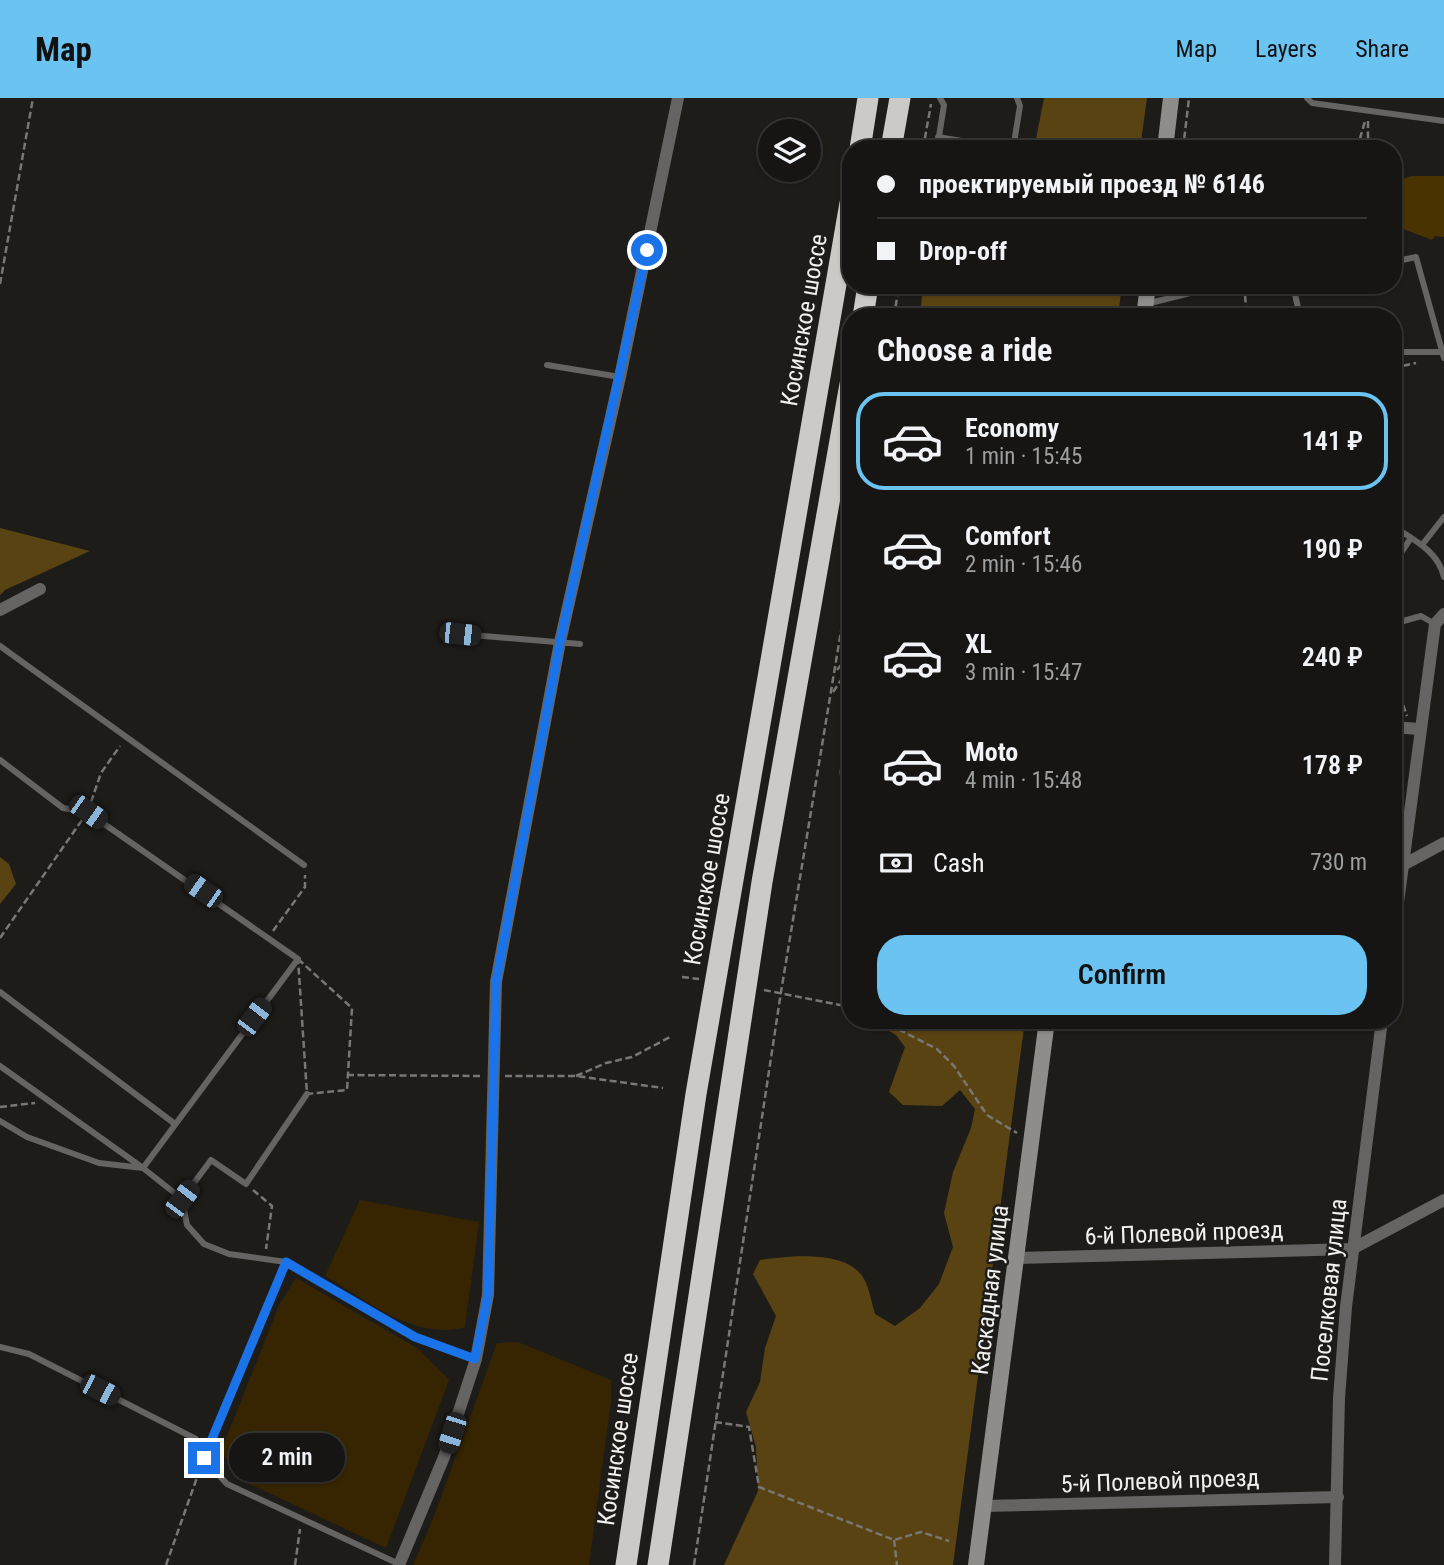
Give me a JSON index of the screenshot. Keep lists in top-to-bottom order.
{
  "streets": {
    "highway": ["Косинское шоссе"],
    "street": [
      "6-й Полевой проезд",
      "Каскадная улица",
      "Поселковая улица",
      "5-й Полевой проезд"
    ]
  },
  "crossings": [
    ["6-й Полевой проезд", "Каскадная улица"],
    ["6-й Полевой проезд", "Поселковая улица"],
    ["Каскадная улица", "5-й Полевой проезд"],
    ["Поселковая улица", "5-й Полевой проезд"]
  ],
  "page": {
    "header": "Map",
    "nav": ["Map", "Layers", "Share"],
    "banner": ["проектируемый проезд № 6146", "Drop-off"],
    "heading": "Choose a ride",
    "list": [
      {
        "name": "Economy",
        "note": "1 min · 15:45",
        "value": "141 ₽"
      },
      {
        "name": "Comfort",
        "note": "2 min · 15:46",
        "value": "190 ₽"
      },
      {
        "name": "XL",
        "note": "3 min · 15:47",
        "value": "240 ₽"
      },
      {
        "name": "Moto",
        "note": "4 min · 15:48",
        "value": "178 ₽"
      }
    ],
    "pay": ["Cash", "730 m"],
    "buttons": "Confirm",
    "bubble": "2 min"
  }
}
